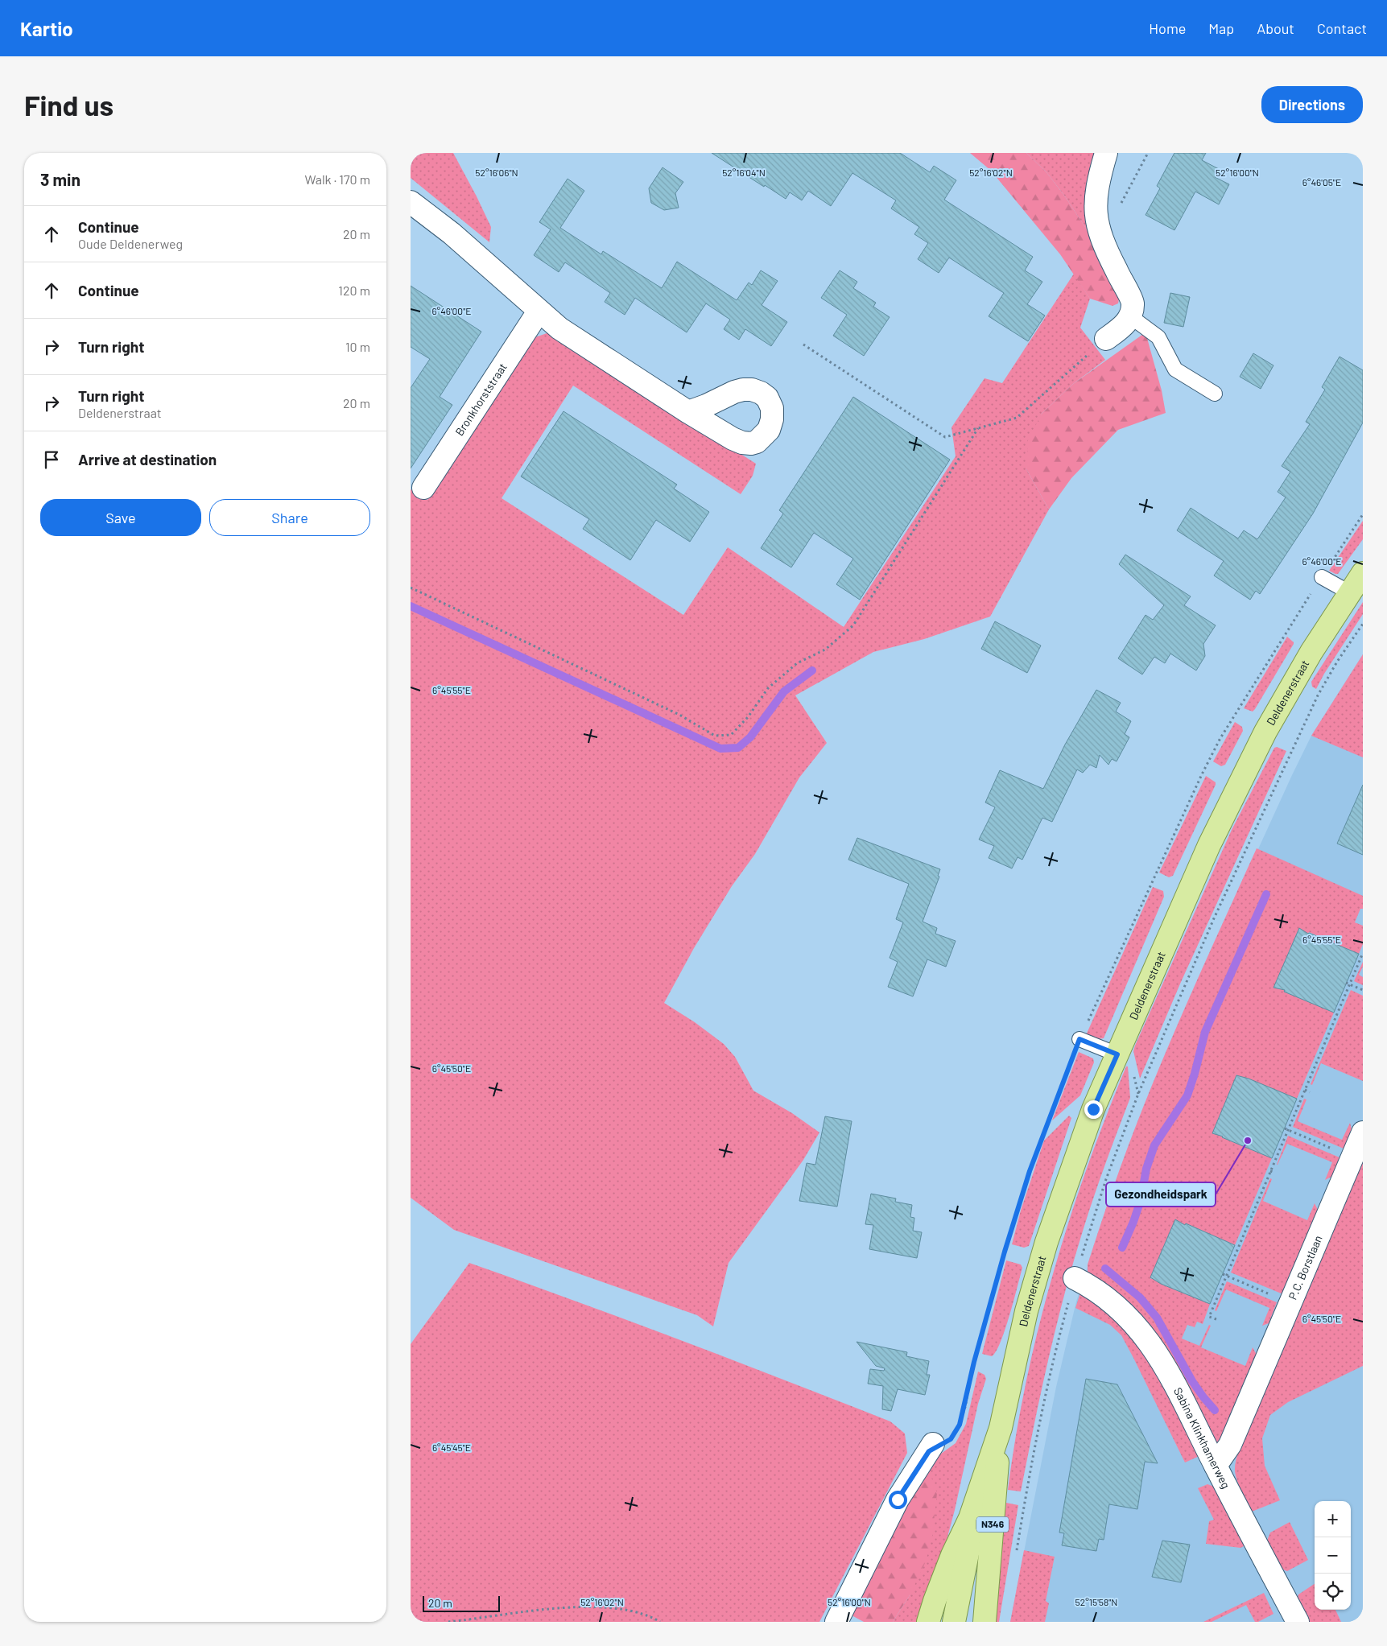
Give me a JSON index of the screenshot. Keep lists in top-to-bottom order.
{
  "streets": {
    "main road": ["Deldenerstraat", "N346"],
    "street": ["Bronkhorststraat", "P.C. Borstlaan", "Sabina Klinkhamerweg"]
  },
  "crossings": [
    ["P.C. Borstlaan", "Sabina Klinkhamerweg"]
  ],
  "places": ["Gezondheidspark"],
  "scale_bar": "20 m",
  "page": {
    "header": "Kartio",
    "nav": [
      "Home",
      "Map",
      "About",
      "Contact"
    ],
    "buttons": [
      "Directions",
      ["Save", "Share"]
    ],
    "title": "Find us",
    "heading": ["3 min", "Walk · 170 m"],
    "list": [
      ["Continue", "Oude Deldenerweg", "20 m"],
      ["Continue", "120 m"],
      ["Turn right", "10 m"],
      ["Turn right", "Deldenerstraat", "20 m"],
      "Arrive at destination"
    ],
    "map_buttons": ["+", "−"],
    "scale": "20 m"
  },
  "coordinates": [
    "52°16'06\"N",
    "52°16'04\"N",
    "52°16'02\"N",
    "52°16'00\"N",
    "6°46'05\"E",
    "6°46'00\"E",
    "6°45'55\"E",
    "6°45'50\"E",
    "6°45'45\"E",
    "52°15'58\"N"
  ]
}
